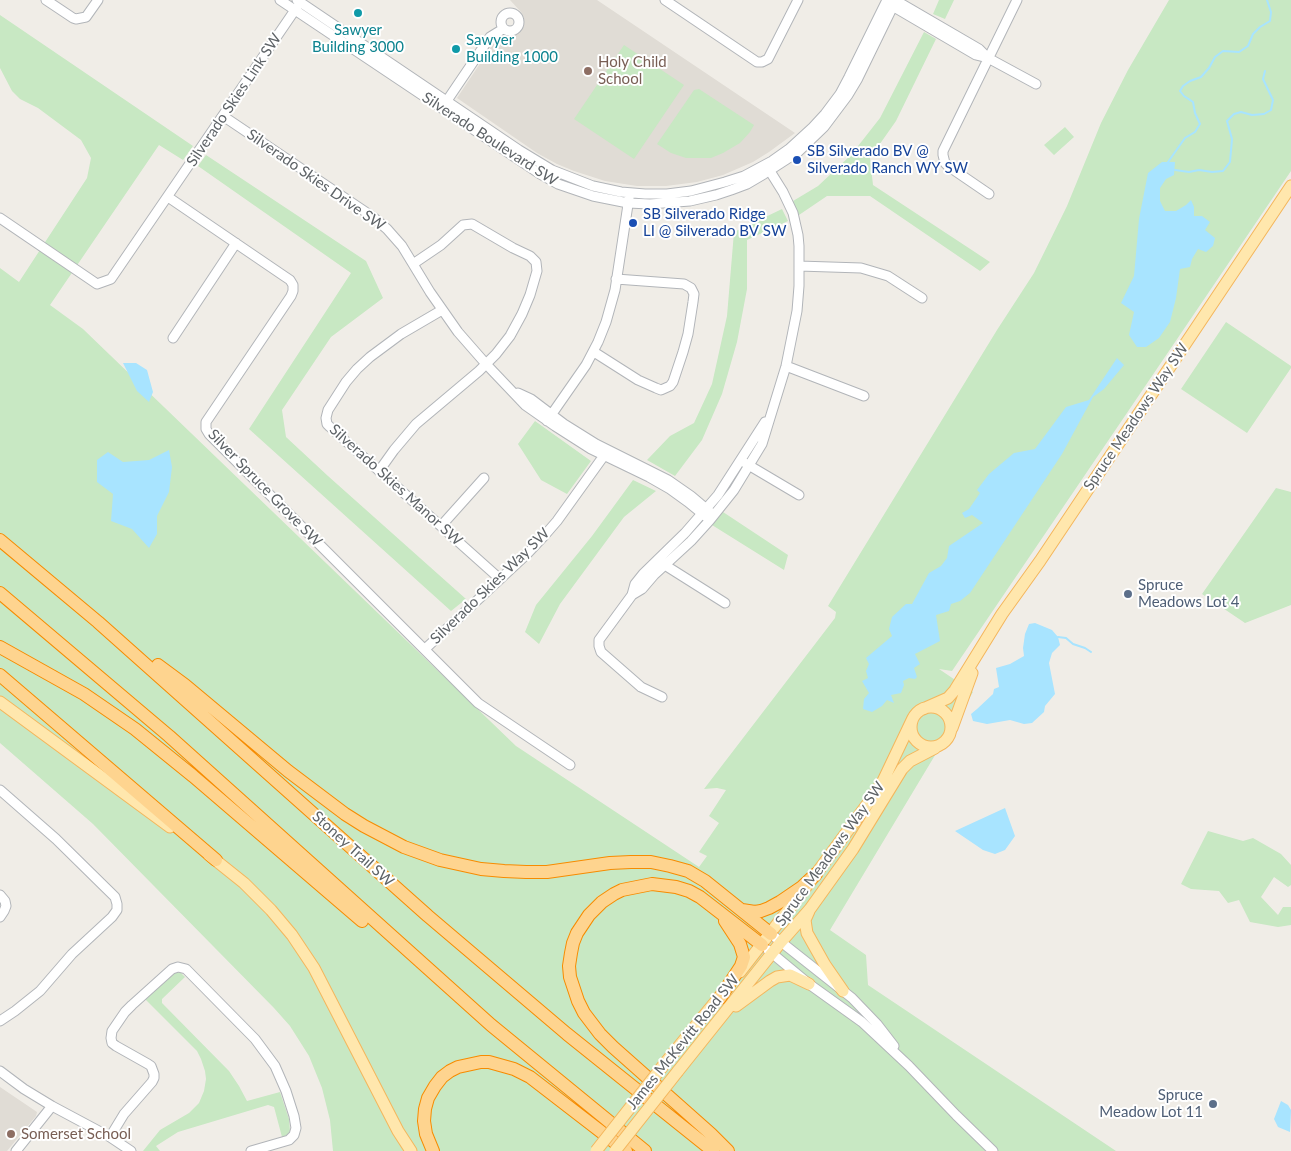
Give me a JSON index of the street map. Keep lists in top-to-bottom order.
{
  "streets": {
    "highway": ["Stoney Trail SW"],
    "main road": ["Spruce Meadows Way SW", "James McKevitt Road SW"],
    "street": [
      "Silverado Skies Link SW",
      "Silverado Boulevard SW",
      "Silverado Skies Drive SW",
      "Silverado Skies Manor SW",
      "Silver Spruce Grove SW",
      "Silverado Skies Way SW"
    ]
  },
  "crossings": [
    ["Silverado Skies Link SW", "Silverado Boulevard SW"],
    ["Silverado Skies Link SW", "Silverado Skies Drive SW"],
    ["Silverado Skies Link SW", "Silver Spruce Grove SW"],
    ["Silverado Skies Drive SW", "Silverado Skies Manor SW"],
    ["Silverado Skies Drive SW", "Silverado Skies Way SW"],
    ["Spruce Meadows Way SW", "James McKevitt Road SW"],
    ["Silverado Skies Manor SW", "Silverado Skies Way SW"],
    ["Silver Spruce Grove SW", "Silverado Skies Way SW"]
  ],
  "places": [
    "Sawyer Building 3000",
    "Sawyer Building 1000",
    "Holy Child School",
    "SB Silverado BV @ Silverado Ranch WY SW",
    "SB Silverado Ridge LI @ Silverado BV SW",
    "Spruce Meadows Lot 4",
    "Spruce Meadow Lot 11",
    "Somerset School"
  ]
}
